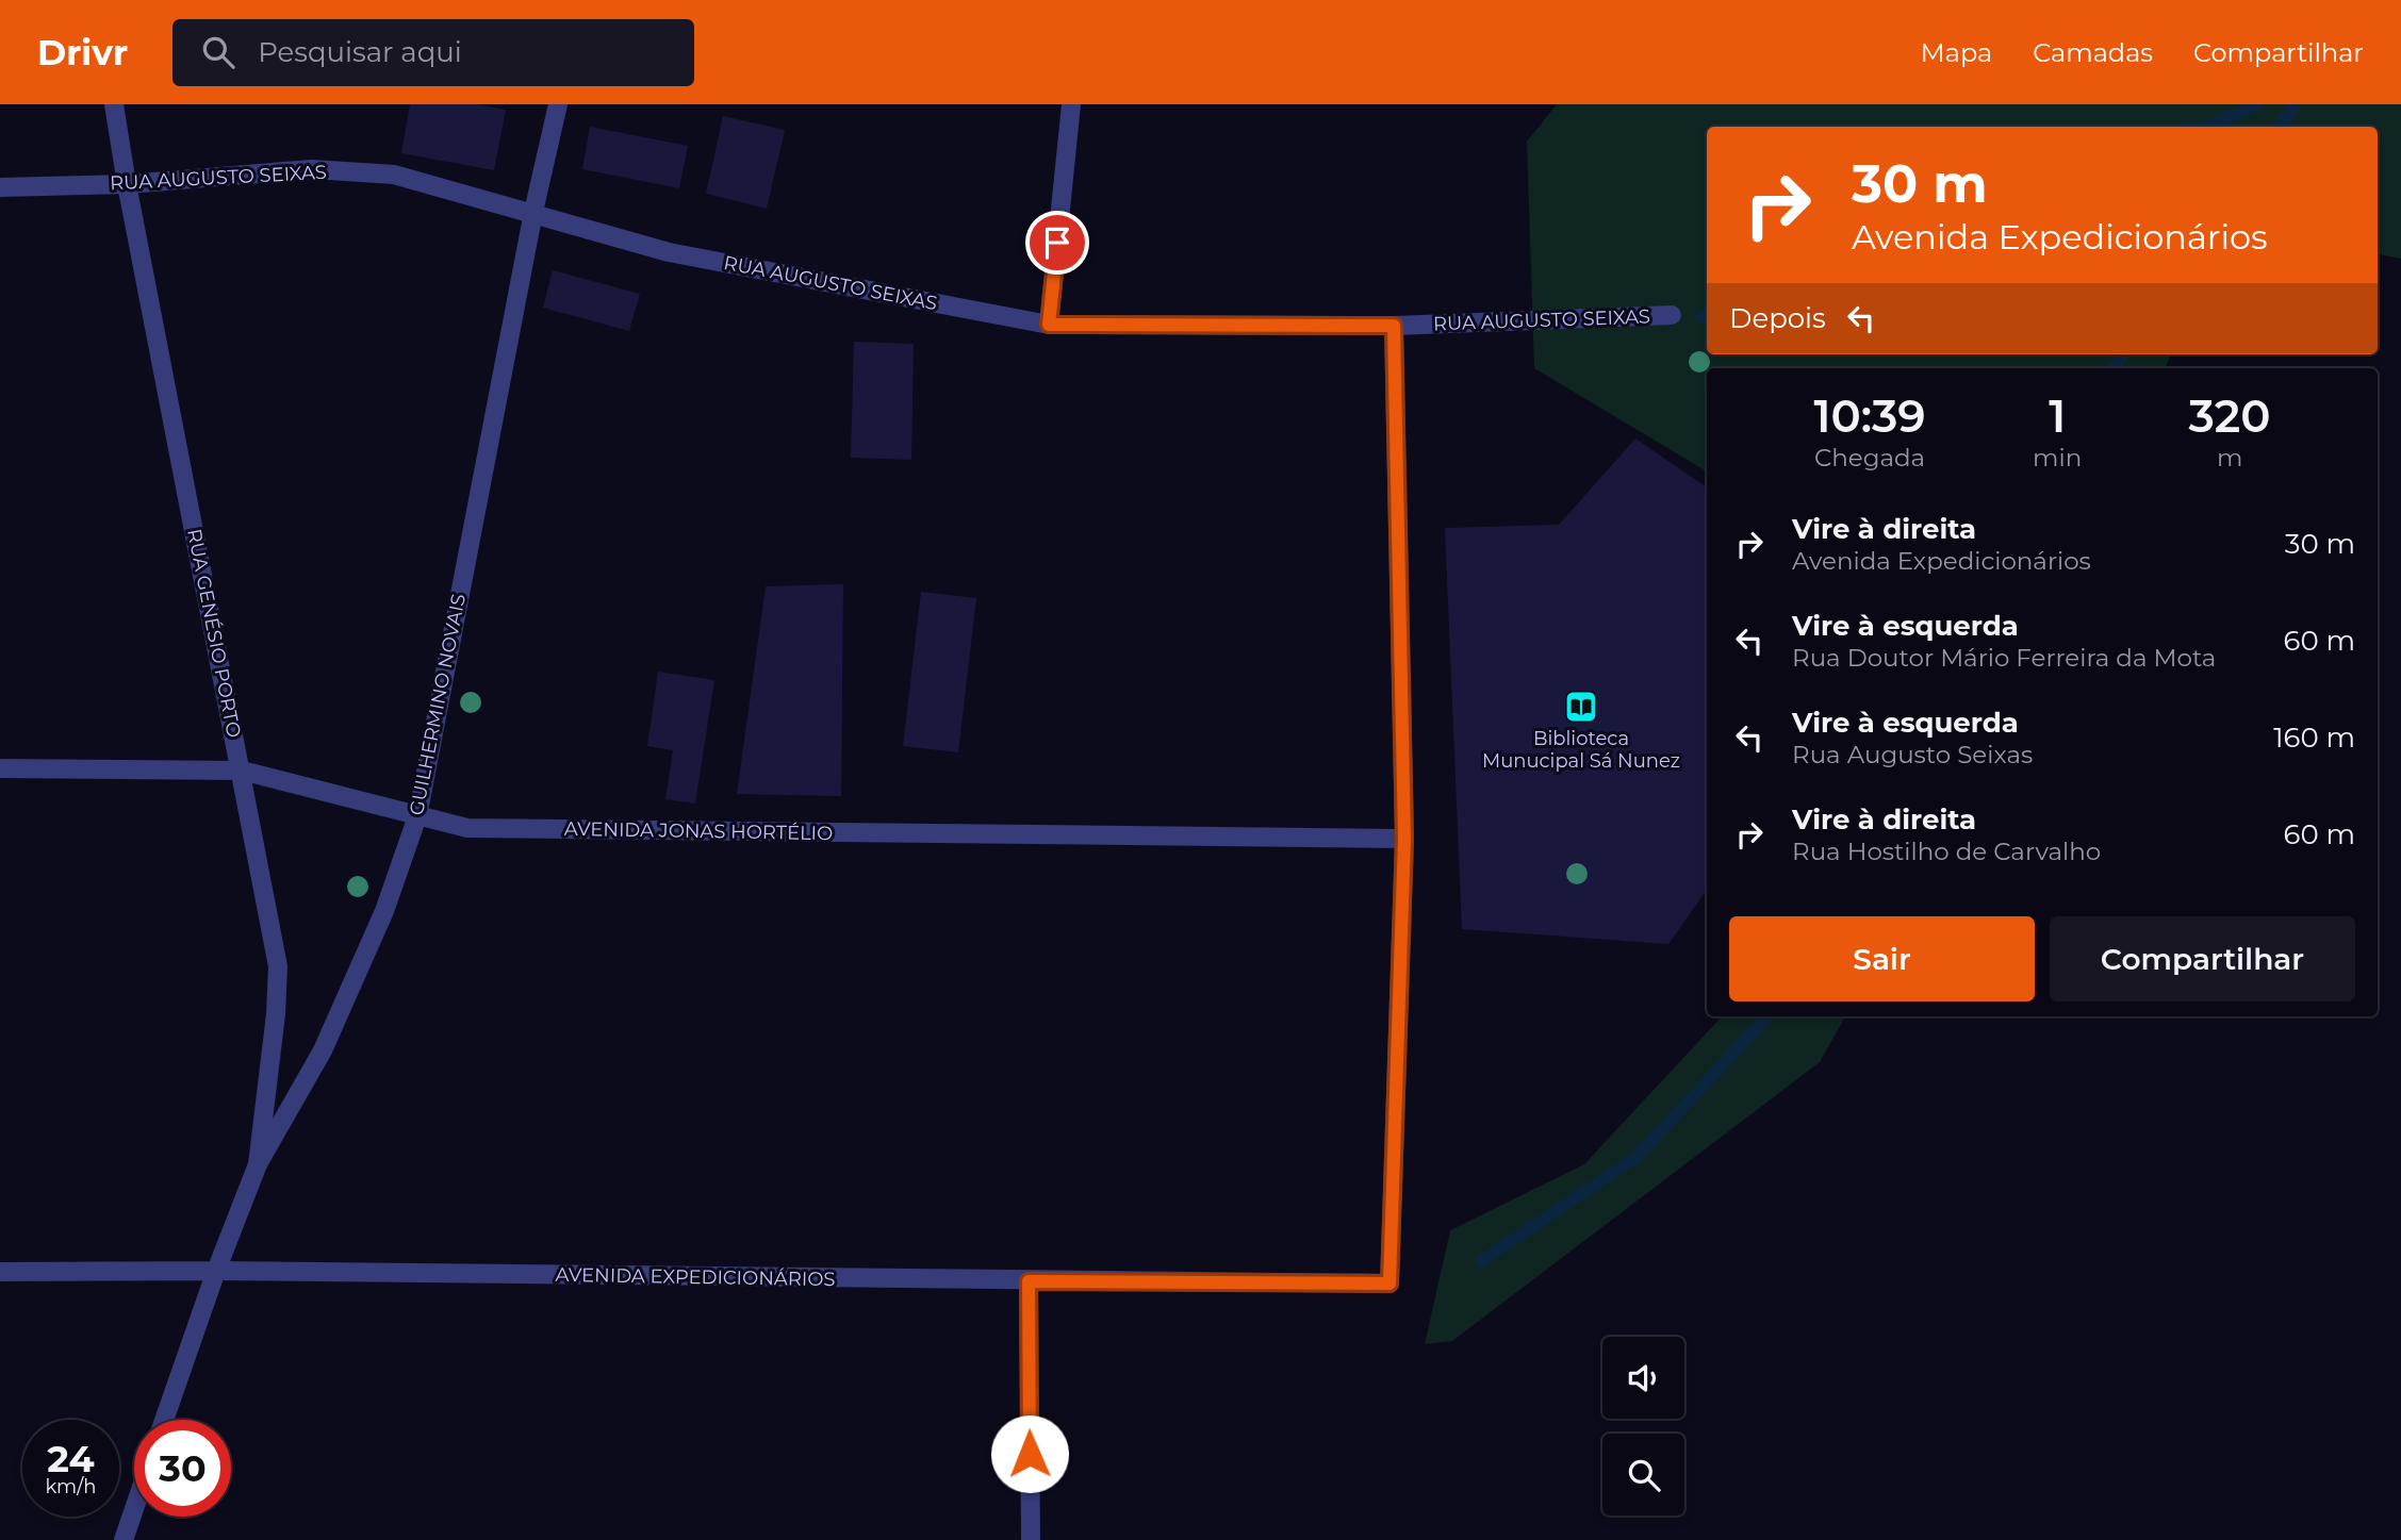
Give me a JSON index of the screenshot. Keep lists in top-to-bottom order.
{
  "streets": {
    "street": [
      "RUA AUGUSTO SEIXAS",
      "RUA GENÉSIO PORTO",
      "GUILHERMINO NOVAIS",
      "AVENIDA JONAS HORTÉLIO",
      "AVENIDA EXPEDICIONÁRIOS"
    ]
  },
  "crossings": [
    ["RUA AUGUSTO SEIXAS", "RUA GENÉSIO PORTO"],
    ["RUA AUGUSTO SEIXAS", "GUILHERMINO NOVAIS"],
    ["RUA GENÉSIO PORTO", "GUILHERMINO NOVAIS"],
    ["RUA GENÉSIO PORTO", "AVENIDA JONAS HORTÉLIO"],
    ["GUILHERMINO NOVAIS", "AVENIDA JONAS HORTÉLIO"],
    ["GUILHERMINO NOVAIS", "AVENIDA EXPEDICIONÁRIOS"],
    ["AVENIDA JONAS HORTÉLIO", "AVENIDA EXPEDICIONÁRIOS"]
  ],
  "places": {
    "library": ["Biblioteca Munucipal Sá Nunez"]
  },
  "page": {
    "header": "Drivr",
    "search": "Pesquisar aqui",
    "nav": ["Mapa", "Camadas", "Compartilhar"],
    "turn": ["30 m", "Avenida Expedicionários"],
    "then": "Depois",
    "eta": [
      "10:39",
      "Chegada",
      "1",
      "min",
      "320",
      "m"
    ],
    "list": [
      {
        "name": "Vire à direita",
        "note": "Avenida Expedicionários",
        "value": "30 m"
      },
      {
        "name": "Vire à esquerda",
        "note": "Rua Doutor Mário Ferreira da Mota",
        "value": "60 m"
      },
      {
        "name": "Vire à esquerda",
        "note": "Rua Augusto Seixas",
        "value": "160 m"
      },
      {
        "name": "Vire à direita",
        "note": "Rua Hostilho de Carvalho",
        "value": "60 m"
      }
    ],
    "buttons": ["Sair", "Compartilhar"],
    "speed": "24 km/h",
    "limit": "30"
  }
}
